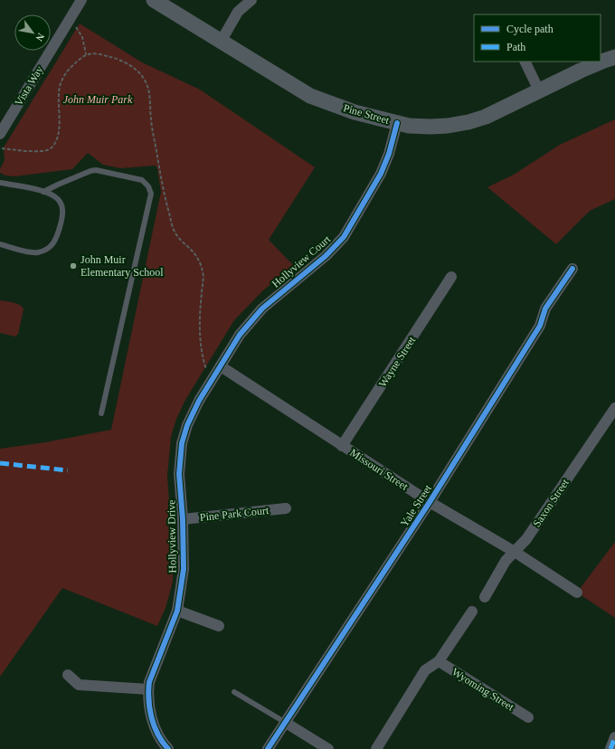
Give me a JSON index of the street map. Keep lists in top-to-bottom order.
{
  "streets": {
    "street": [
      "Vista Way",
      "Pine Street",
      "Hollyview Court",
      "Wayne Street",
      "Missouri Street",
      "Saxon Street",
      "Yale Street",
      "Pine Park Court",
      "Hollyview Drive",
      "Wyoming Street"
    ]
  },
  "crossings": [
    ["Pine Street", "Hollyview Court"],
    ["Hollyview Court", "Missouri Street"],
    ["Hollyview Court", "Hollyview Drive"],
    ["Wayne Street", "Missouri Street"],
    ["Missouri Street", "Saxon Street"],
    ["Missouri Street", "Yale Street"],
    ["Missouri Street", "Hollyview Drive"],
    ["Pine Park Court", "Hollyview Drive"]
  ],
  "parks": ["John Muir Park"],
  "places": ["John Muir Elementary School"],
  "legend": ["Cycle path", "Path"],
  "north": "bottom right"
}
